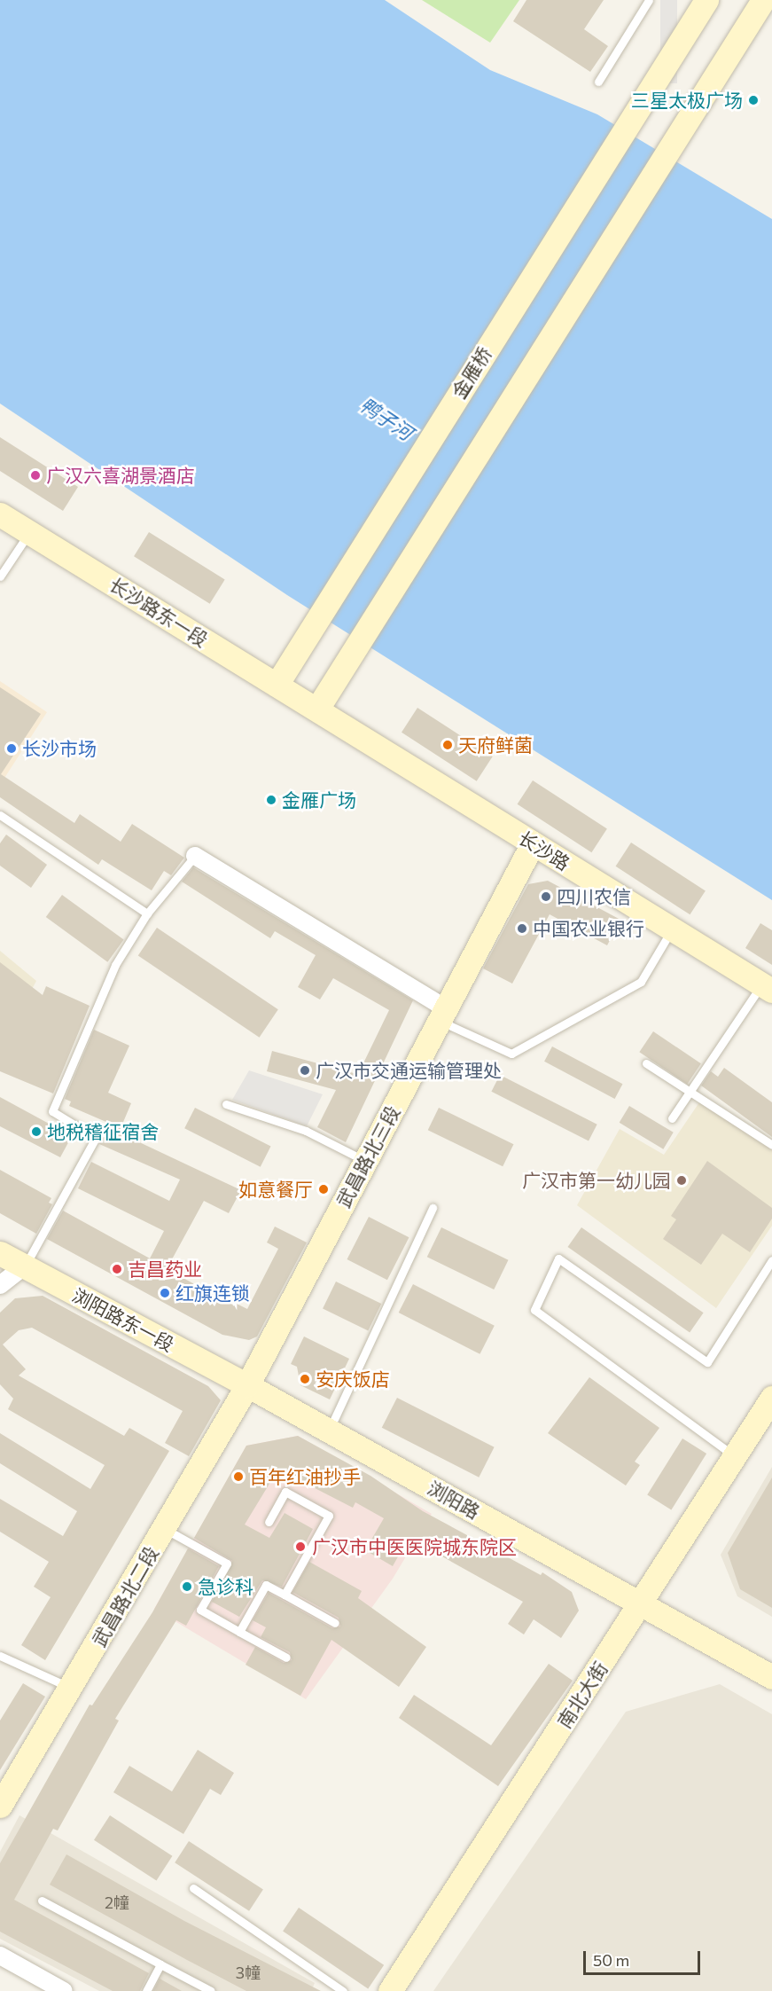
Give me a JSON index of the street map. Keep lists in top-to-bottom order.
{
  "streets": {
    "street": [
      "金雁桥",
      "长沙路东一段",
      "长沙路",
      "武昌路北三段",
      "浏阳路东一段",
      "浏阳路",
      "武昌路北二段",
      "南北大街"
    ]
  },
  "crossings": [
    ["金雁桥", "长沙路东一段"],
    ["长沙路东一段", "长沙路"],
    ["长沙路", "武昌路北三段"],
    ["武昌路北三段", "浏阳路东一段"],
    ["武昌路北三段", "浏阳路"],
    ["武昌路北三段", "武昌路北二段"],
    ["浏阳路东一段", "浏阳路"],
    ["浏阳路东一段", "武昌路北二段"],
    ["浏阳路", "武昌路北二段"],
    ["浏阳路", "南北大街"]
  ],
  "water": ["鸭子河"],
  "places": [
    "三星太极广场",
    "广汉六喜湖景酒店",
    "天府鲜菌",
    "长沙市场",
    "金雁广场",
    "四川农信",
    "中国农业银行",
    "广汉市交通运输管理处",
    "地税稽征宿舍",
    "广汉市第一幼儿园",
    "如意餐厅",
    "吉昌药业",
    "红旗连锁",
    "安庆饭店",
    "百年红油抄手",
    "广汉市中医医院城东院区",
    "急诊科"
  ],
  "house_numbers": ["2幢", "3幢"],
  "scale_bar": "50 m"
}
